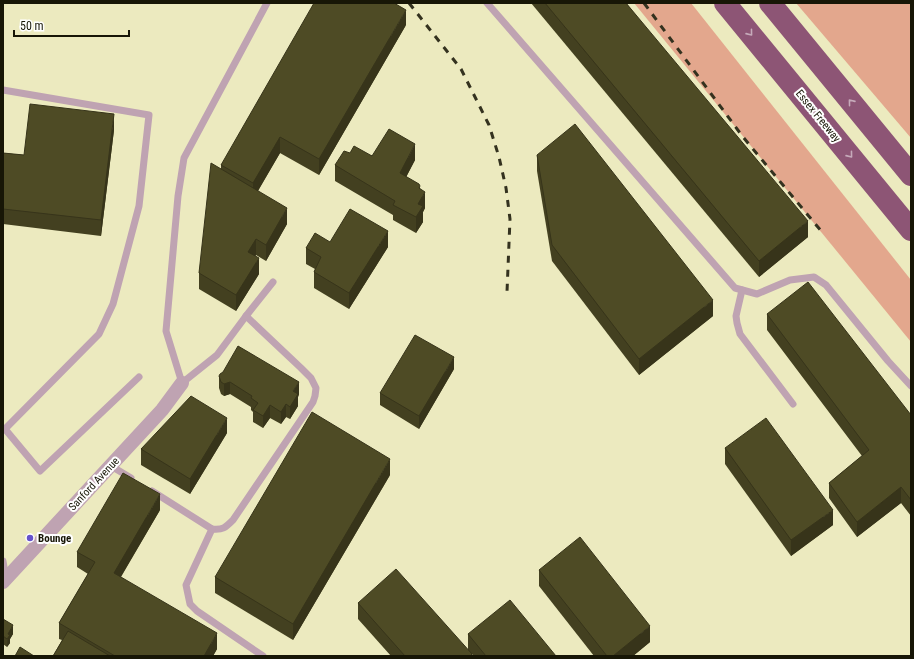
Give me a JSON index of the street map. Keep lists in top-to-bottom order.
{
  "streets": {
    "highway": ["Essex Freeway"],
    "street": ["Sanford Avenue"]
  },
  "places": ["Bounge"],
  "scale_bar": "50 m"
}
